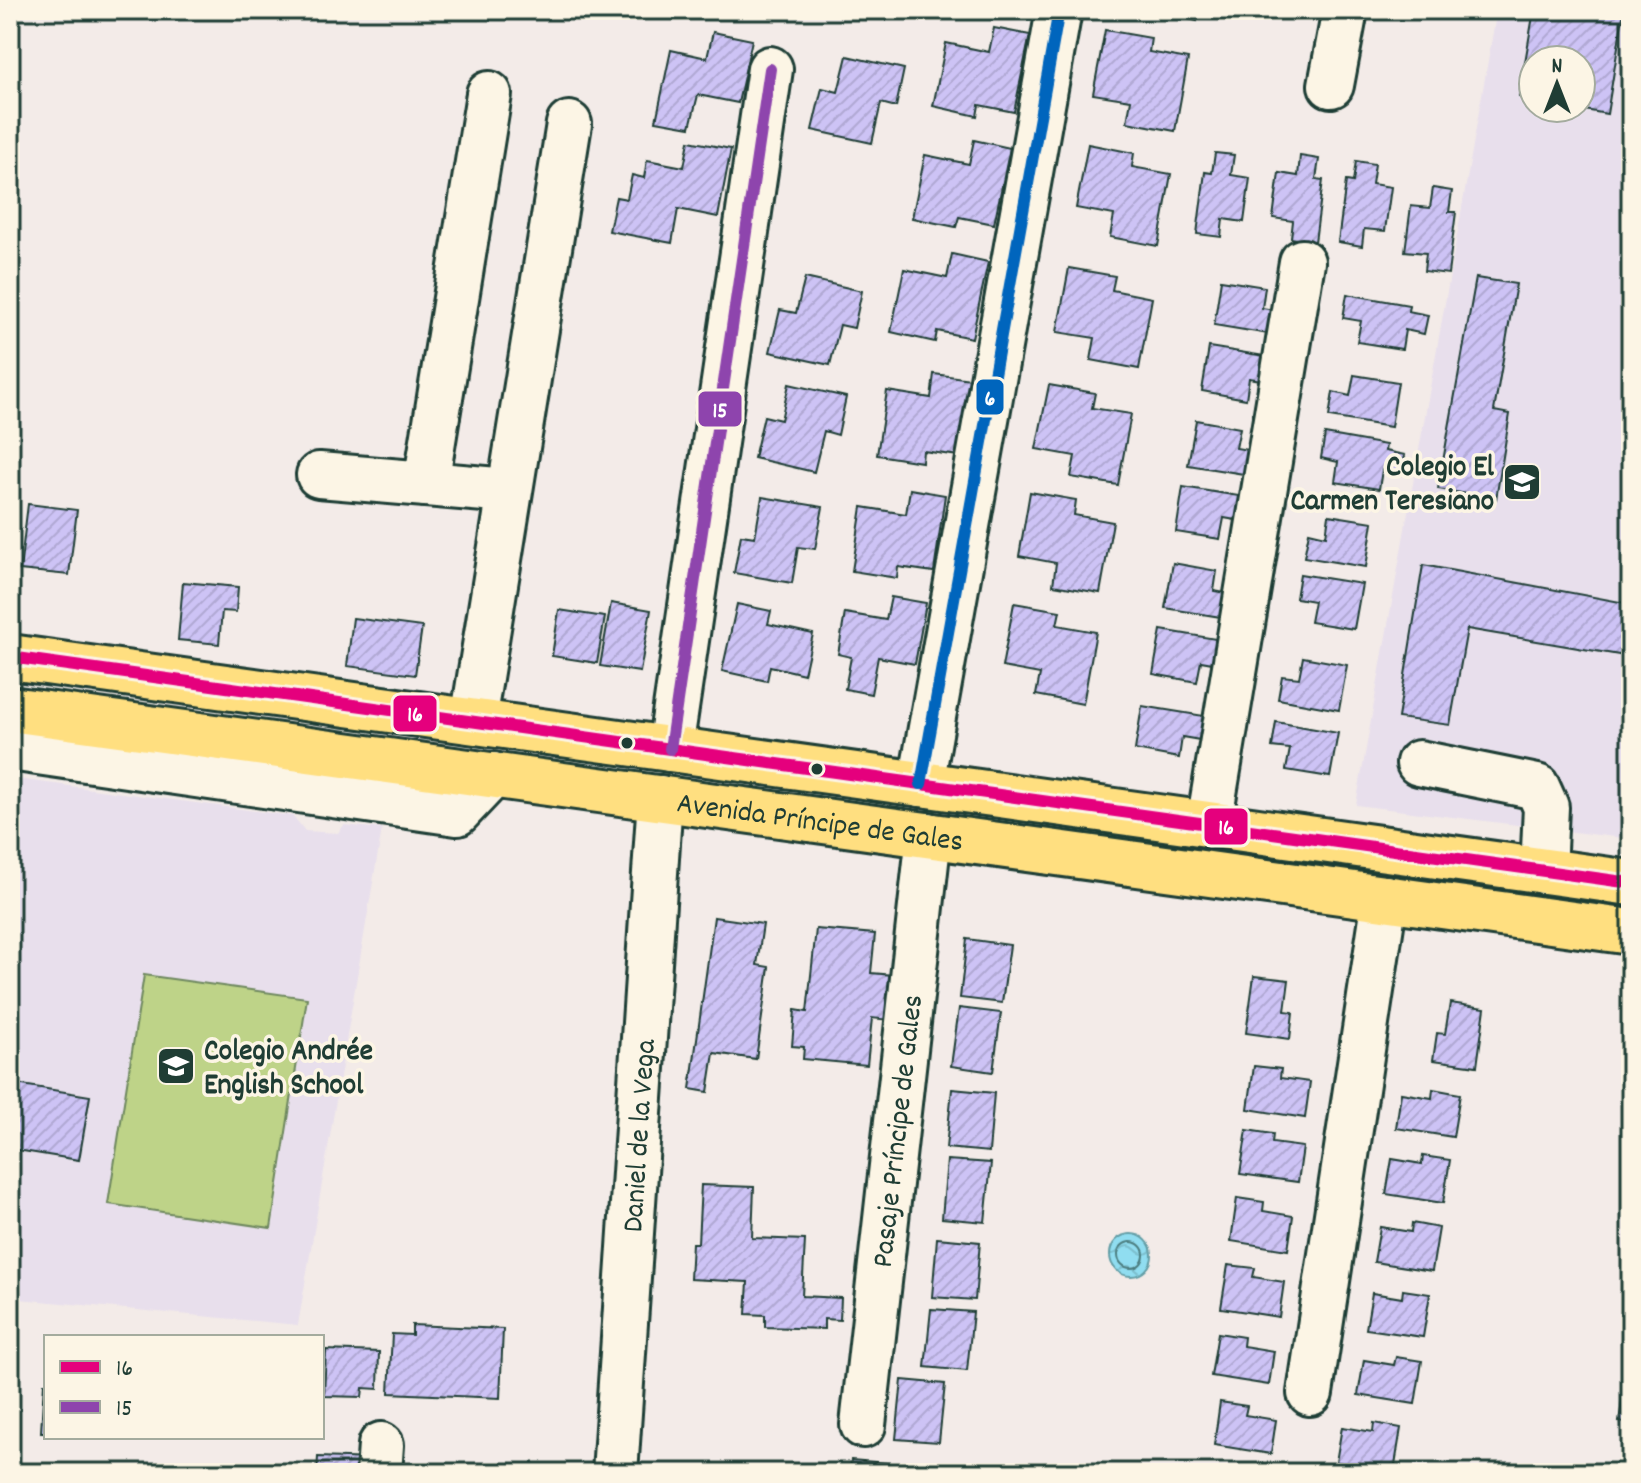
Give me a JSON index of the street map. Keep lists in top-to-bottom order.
{
  "streets": {
    "main road": ["Avenida Príncipe de Gales"],
    "street": ["Pasaje Príncipe de Gales", "Daniel de la Vega"]
  },
  "crossings": [
    ["Avenida Príncipe de Gales", "Pasaje Príncipe de Gales"],
    ["Avenida Príncipe de Gales", "Daniel de la Vega"]
  ],
  "places": {
    "school or university": ["Colegio El Carmen Teresiano", "Colegio Andrée English School"]
  },
  "lines": ["transit line 6", "transit line 15", "transit line 16"],
  "legend": ["16", "15"],
  "north": "top"
}
